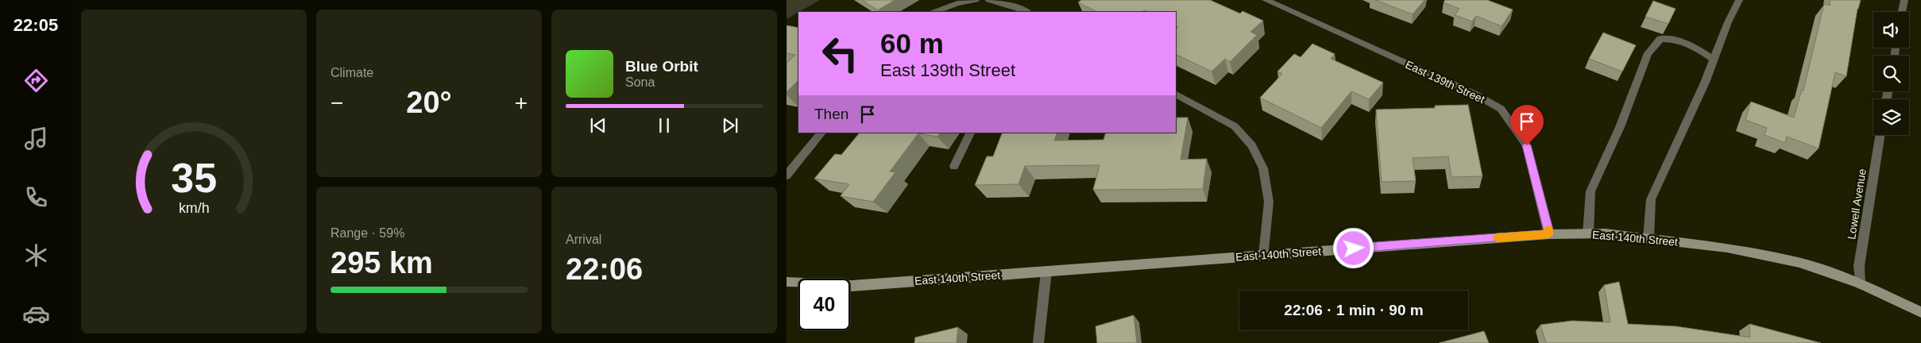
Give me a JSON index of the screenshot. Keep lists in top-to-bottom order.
{
  "streets": {
    "street": ["East 139th Street", "Lowell Avenue", "East 140th Street"]
  },
  "crossings": [
    ["East 139th Street", "East 140th Street"],
    ["Lowell Avenue", "East 140th Street"]
  ],
  "page": {
    "tabs": "22:05",
    "tile": [
      "Climate",
      ["Range · 59%", "295 km"],
      ["Arrival", "22:06"]
    ],
    "turn": ["60 m", "East 139th Street"],
    "song": ["Blue Orbit", "Sona"],
    "heat": ["−", "20°", "+"],
    "then": "Then",
    "limit": "40",
    "trip": "22:06 · 1 min · 90 m",
    "gauge": ["35", "km/h"]
  }
}
